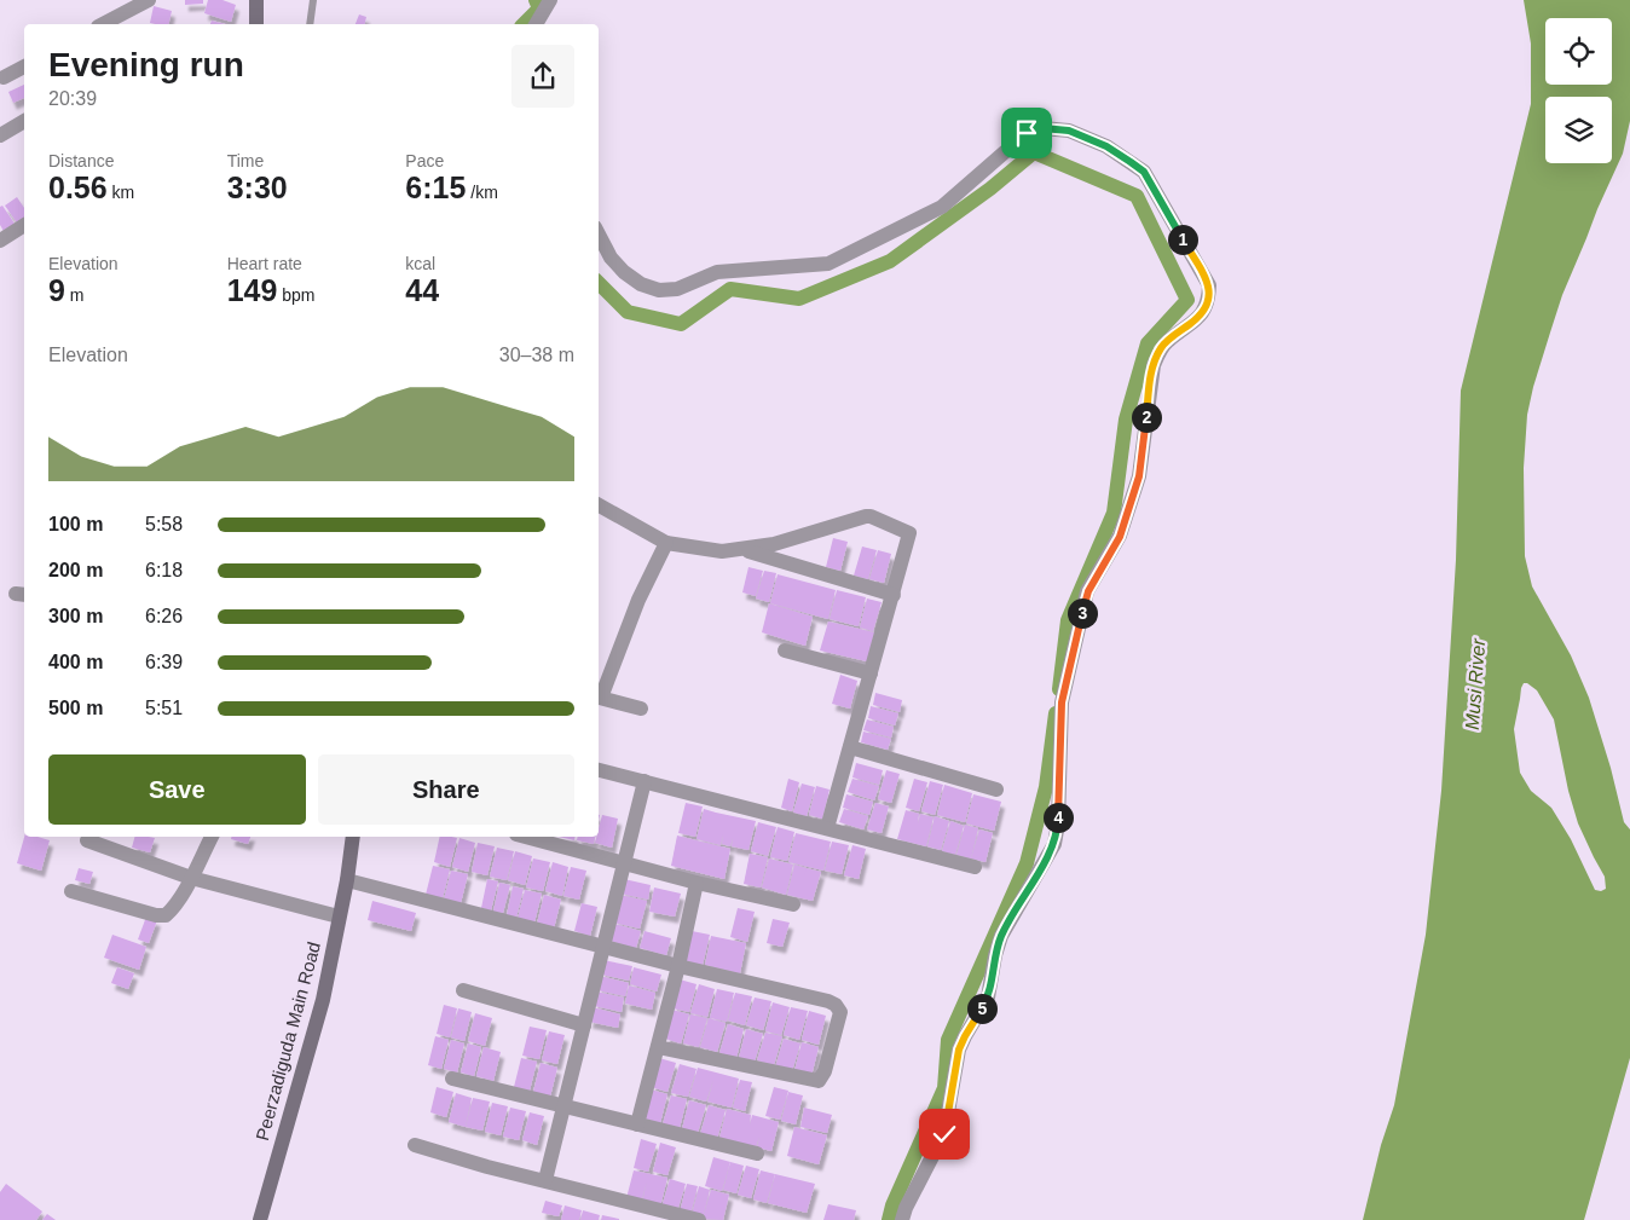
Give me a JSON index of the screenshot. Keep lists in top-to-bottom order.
{
  "streets": {
    "street": ["Peerzadiguda Main Road"]
  },
  "water": ["Musi River"],
  "page": {
    "heading": ["Evening run", "20:39"],
    "stats": [
      ["Distance", "0.56 km"],
      ["Time", "3:30"],
      ["Pace", "6:15 /km"],
      ["Elevation", "9 m"],
      ["Heart rate", "149 bpm"],
      ["kcal", "44"]
    ],
    "pins": [
      "1",
      "2",
      "3",
      "4",
      "5"
    ],
    "chart": ["Elevation", "30–38 m"],
    "list": [
      {
        "name": "100 m",
        "note": "5:58"
      },
      {
        "name": "200 m",
        "note": "6:18"
      },
      {
        "name": "300 m",
        "note": "6:26"
      },
      {
        "name": "400 m",
        "note": "6:39"
      },
      {
        "name": "500 m",
        "note": "5:51"
      }
    ],
    "buttons": ["Save", "Share"]
  }
}
